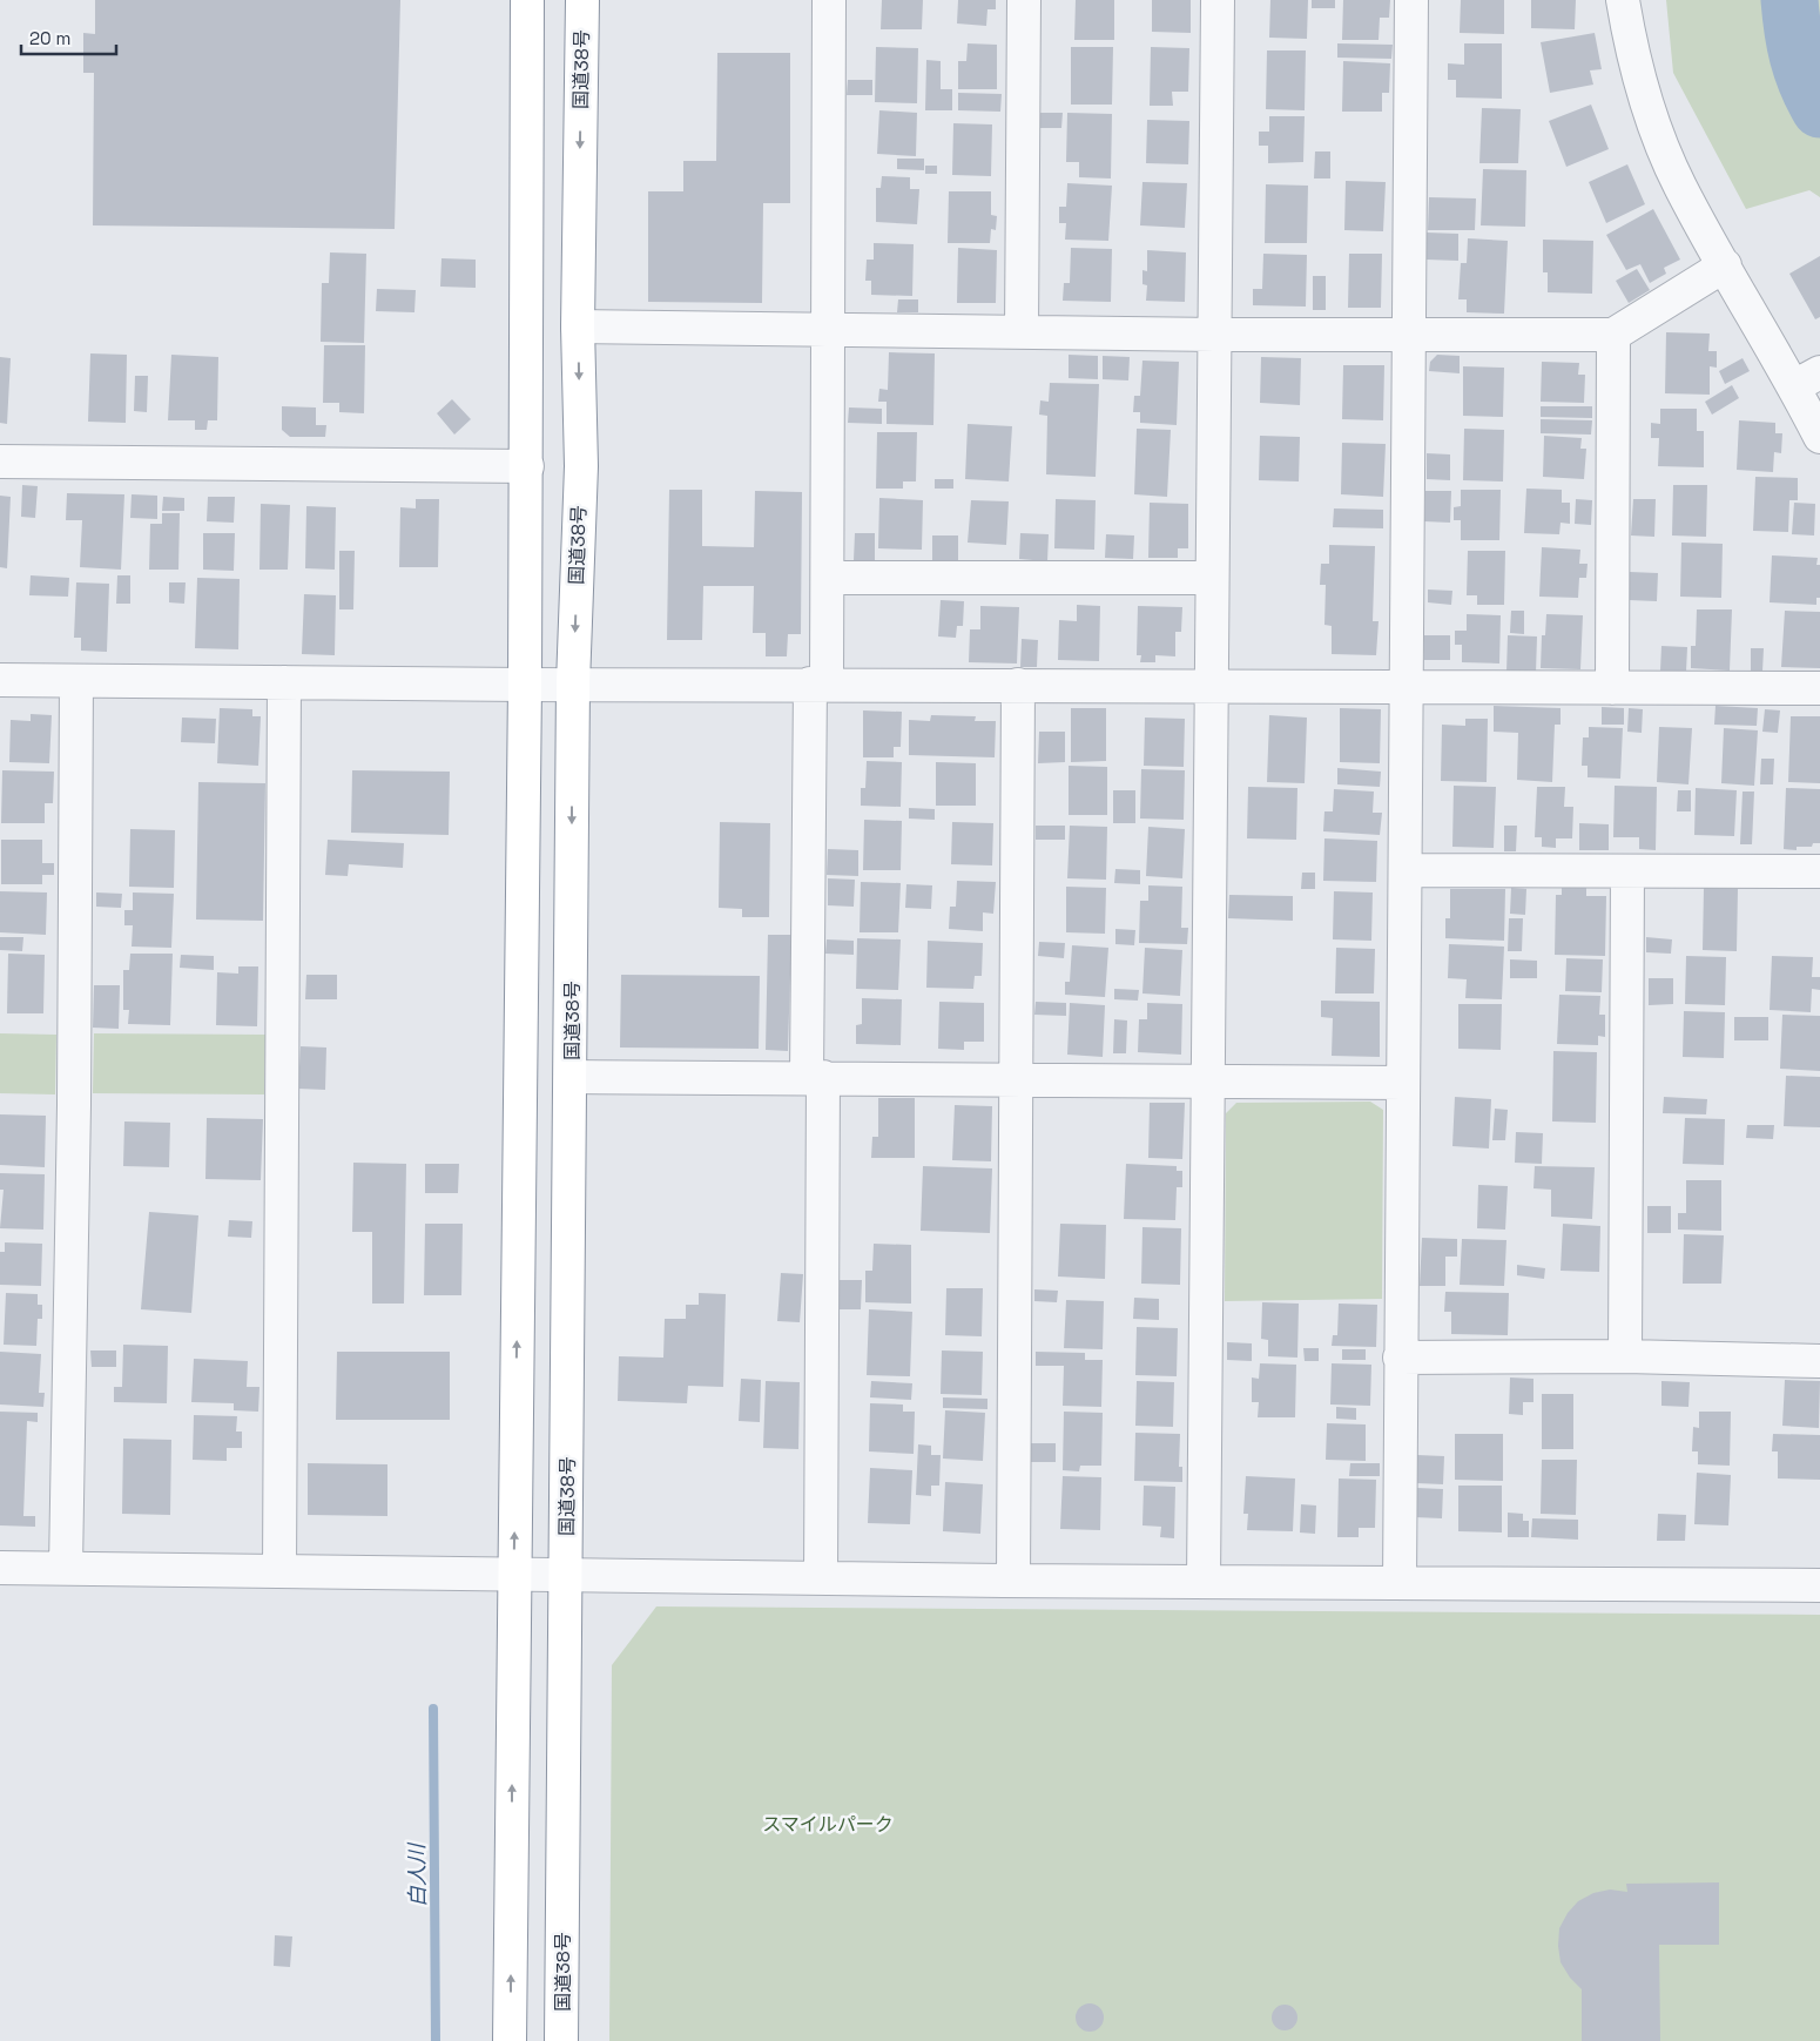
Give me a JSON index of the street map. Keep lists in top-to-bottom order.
{
  "streets": {
    "highway": ["国道38号"]
  },
  "water": ["白人川"],
  "parks": ["スマイルパーク"],
  "scale_bar": "20 m"
}
